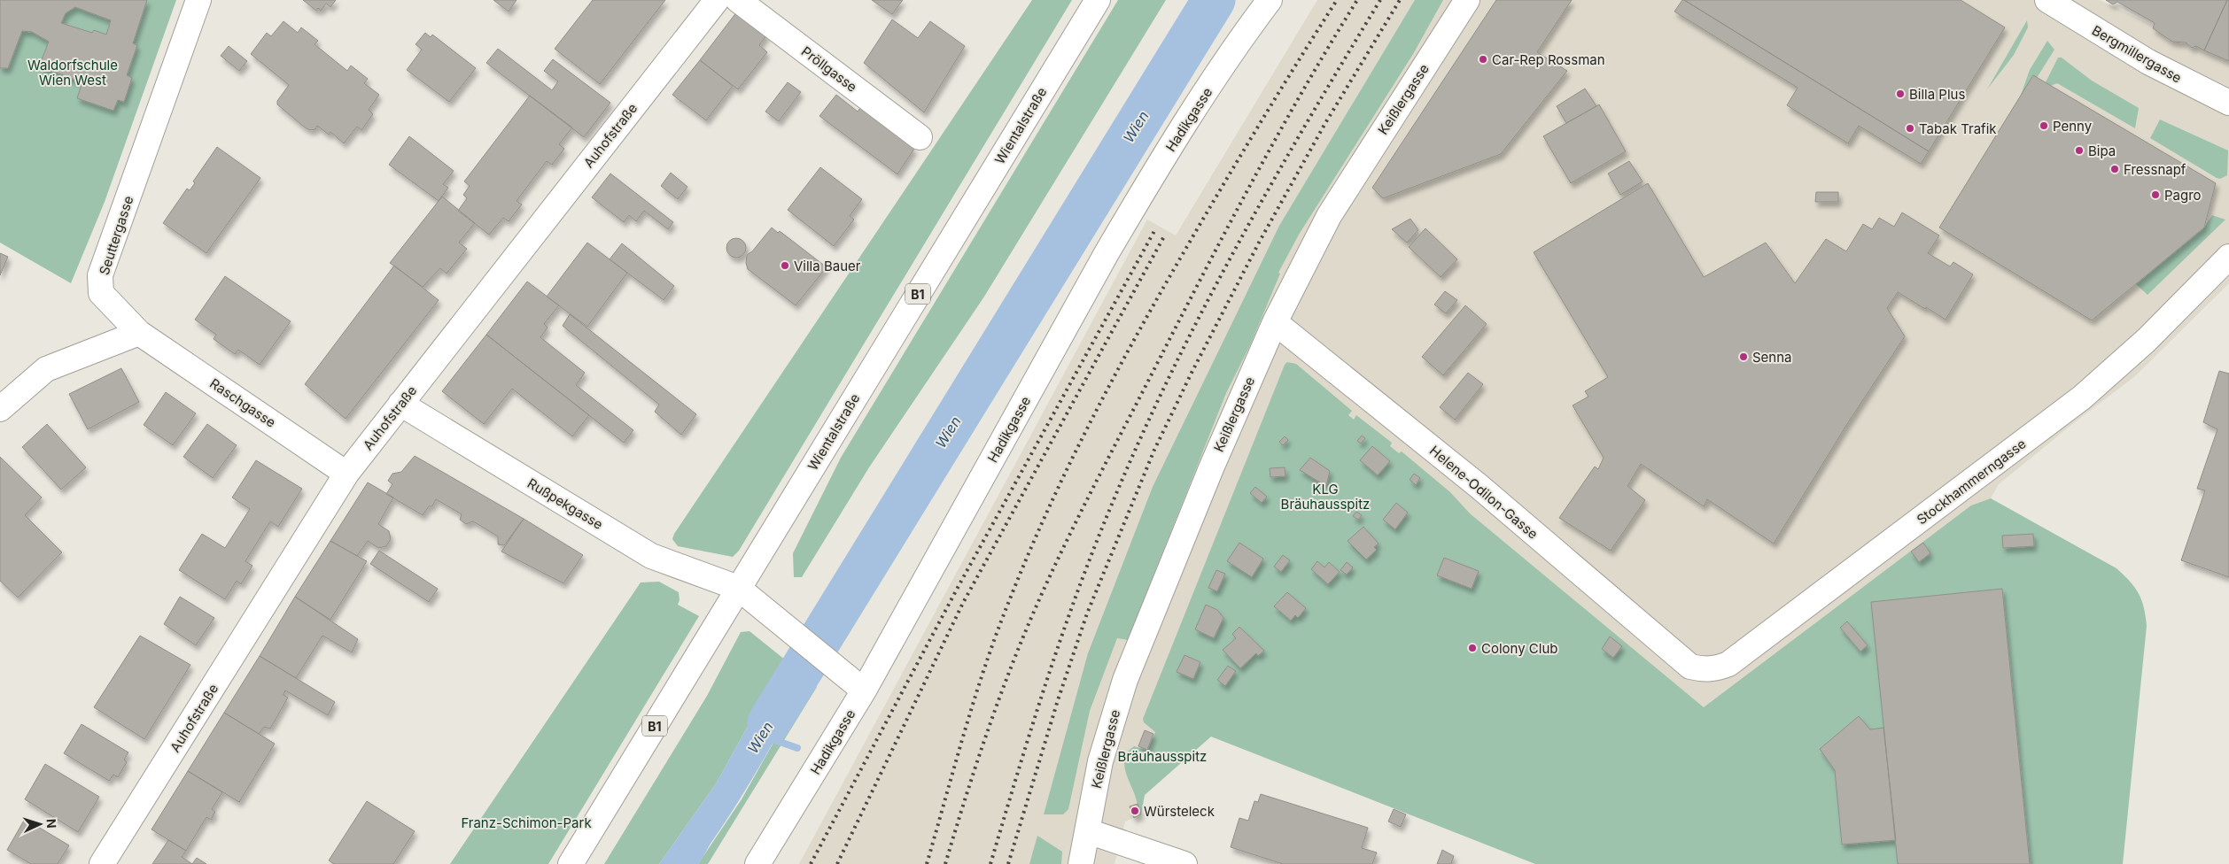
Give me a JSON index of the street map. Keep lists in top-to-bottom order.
{
  "streets": {
    "street": [
      "Bergmillergasse",
      "Pröllgasse",
      "Keißlergasse",
      "Hadikgasse",
      "Wientalstraße",
      "Auhofstraße",
      "Seuttergasse",
      "B1",
      "Raschgasse",
      "Stockhammerngasse",
      "Helene-Odilon-Gasse",
      "Rußpekgasse"
    ]
  },
  "crossings": [
    ["Keißlergasse", "Helene-Odilon-Gasse"],
    ["Wientalstraße", "Rußpekgasse"],
    ["Auhofstraße", "Raschgasse"],
    ["Auhofstraße", "Rußpekgasse"],
    ["Seuttergasse", "Raschgasse"],
    ["Stockhammerngasse", "Helene-Odilon-Gasse"]
  ],
  "water": ["Wien"],
  "parks": [
    "Waldorfschule Wien West",
    "KLG Bräuhausspitz",
    "Bräuhausspitz",
    "Franz-Schimon-Park"
  ],
  "places": [
    "Car-Rep Rossman",
    "Billa Plus",
    "Penny",
    "Tabak Trafik",
    "Bipa",
    "Fressnapf",
    "Pagro",
    "Villa Bauer",
    "Senna",
    "Colony Club",
    "Würsteleck"
  ],
  "north": "right"
}
